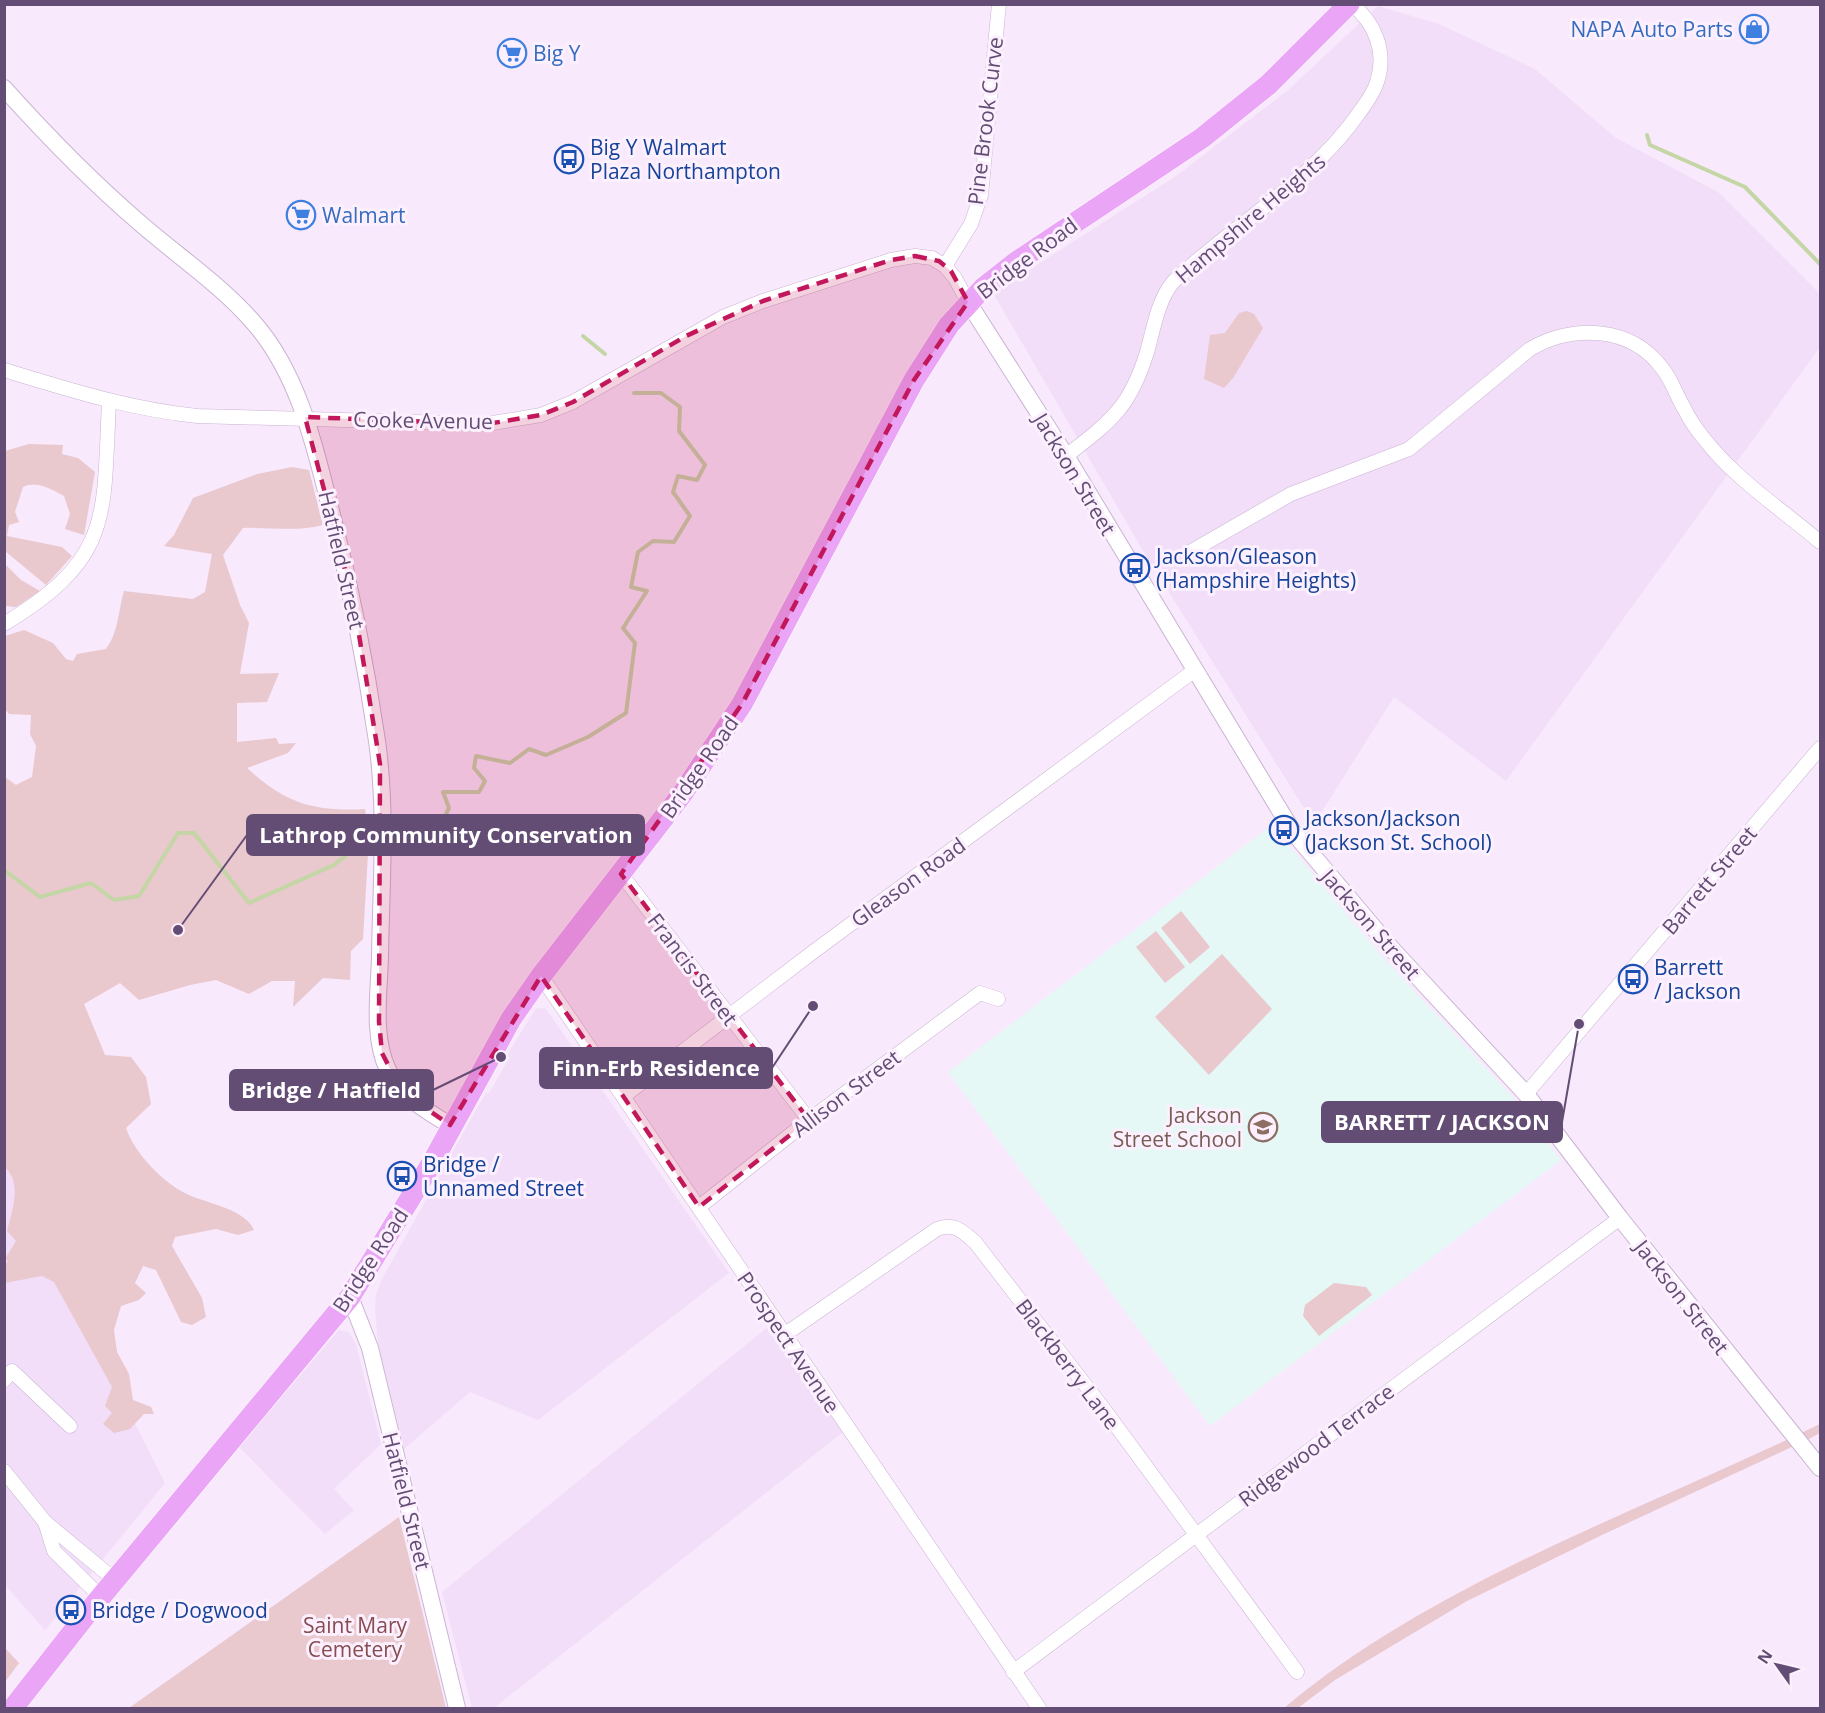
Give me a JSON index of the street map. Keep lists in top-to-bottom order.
{
  "streets": {
    "main road": ["Bridge Road"],
    "street": [
      "Pine Brook Curve",
      "Hampshire Heights",
      "Cooke Avenue",
      "Jackson Street",
      "Hatfield Street",
      "Barrett Street",
      "Gleason Road",
      "Francis Street",
      "Allison Street",
      "Prospect Avenue",
      "Blackberry Lane",
      "Ridgewood Terrace"
    ]
  },
  "crossings": [
    ["Pine Brook Curve", "Cooke Avenue"],
    ["Hampshire Heights", "Bridge Road"],
    ["Hampshire Heights", "Jackson Street"],
    ["Bridge Road", "Jackson Street"],
    ["Bridge Road", "Hatfield Street"],
    ["Bridge Road", "Francis Street"],
    ["Bridge Road", "Prospect Avenue"],
    ["Cooke Avenue", "Hatfield Street"],
    ["Jackson Street", "Barrett Street"],
    ["Jackson Street", "Gleason Road"],
    ["Jackson Street", "Ridgewood Terrace"],
    ["Gleason Road", "Francis Street"],
    ["Gleason Road", "Prospect Avenue"],
    ["Francis Street", "Allison Street"],
    ["Allison Street", "Prospect Avenue"],
    ["Prospect Avenue", "Blackberry Lane"],
    ["Prospect Avenue", "Ridgewood Terrace"],
    ["Blackberry Lane", "Ridgewood Terrace"]
  ],
  "parks": ["Saint Mary Cemetery"],
  "places": {
    "shop": ["NAPA Auto Parts"],
    "supermarket": ["Big Y", "Walmart"],
    "bus stop": [
      "Big Y Walmart Plaza Northampton",
      "Jackson/Gleason (Hampshire Heights)",
      "Jackson/Jackson (Jackson St. School)",
      "Barrett / Jackson",
      "Bridge / Unnamed Street",
      "Bridge / Dogwood"
    ],
    "other": [
      "Lathrop Community Conservation",
      "Finn-Erb Residence",
      "BARRETT / JACKSON",
      "Bridge / Hatfield"
    ],
    "school or university": ["Jackson Street School"]
  },
  "north": "top left"
}
